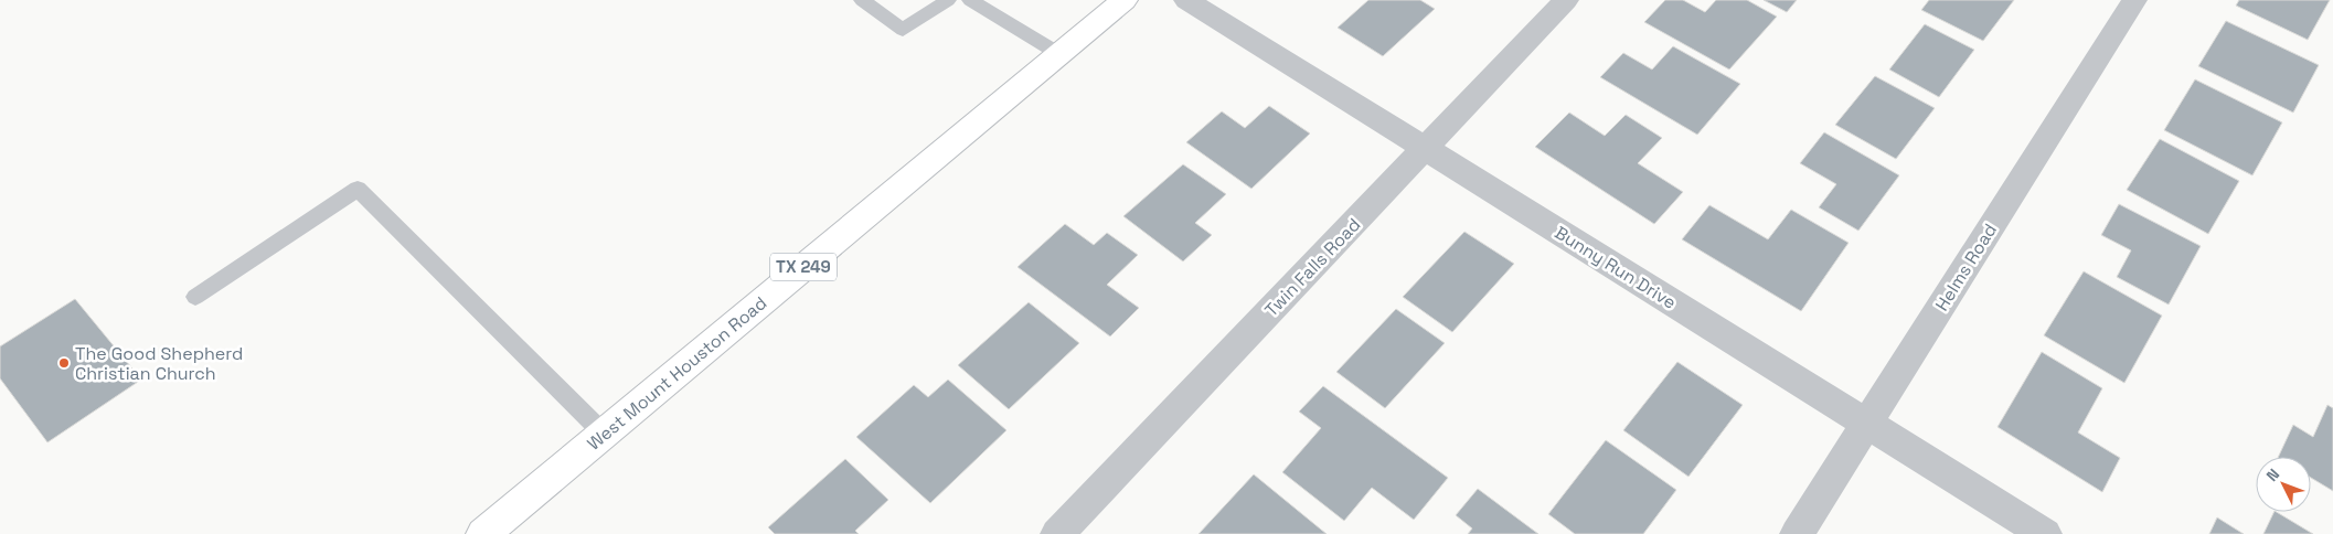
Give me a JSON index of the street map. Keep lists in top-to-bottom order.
{
  "streets": {
    "main road": ["TX 249", "West Mount Houston Road"],
    "street": ["Twin Falls Road", "Bunny Run Drive", "Helms Road"]
  },
  "crossings": [
    ["Twin Falls Road", "Bunny Run Drive"],
    ["Bunny Run Drive", "Helms Road"]
  ],
  "places": ["The Good Shepherd Christian Church"],
  "north": "top left"
}
